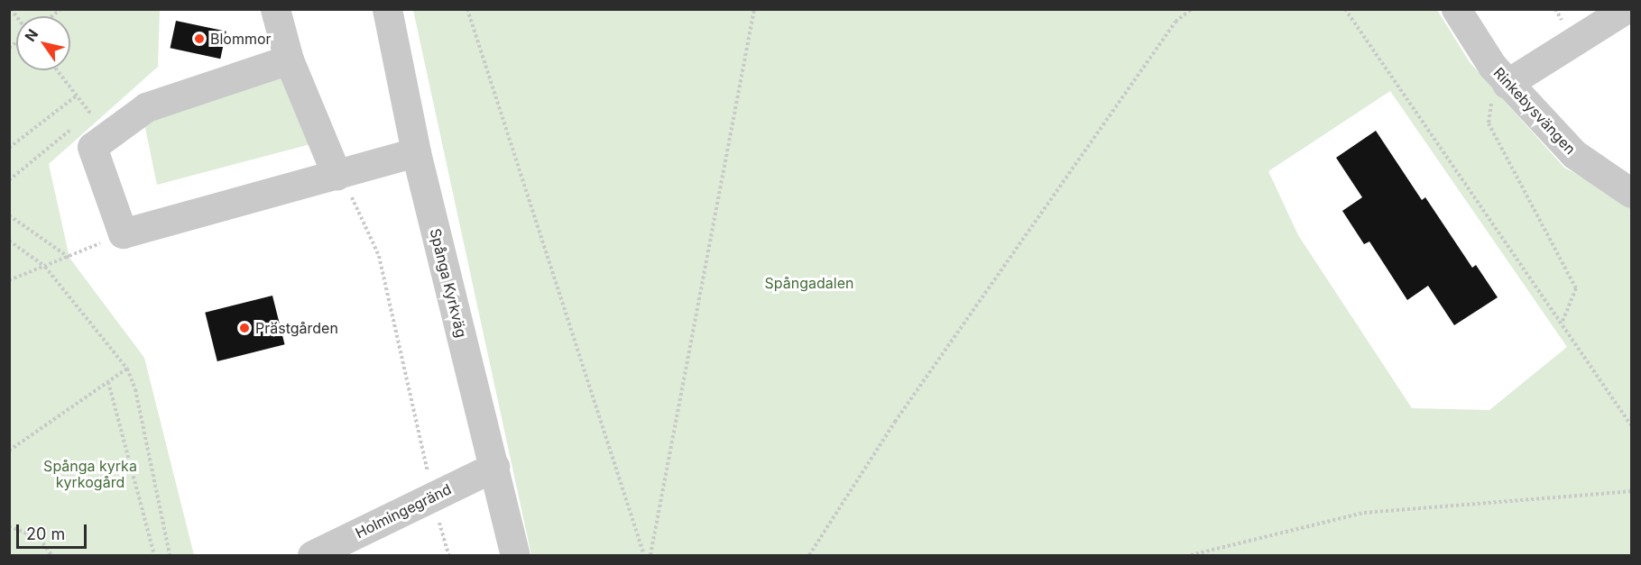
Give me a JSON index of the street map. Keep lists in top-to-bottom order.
{
  "streets": {
    "street": ["Rinkebysvängen", "Spånga Kyrkväg", "Holmingegränd"]
  },
  "crossings": [
    ["Spånga Kyrkväg", "Holmingegränd"]
  ],
  "parks": ["Spångadalen", "Spånga kyrka kyrkogård"],
  "places": ["Blommor", "Prästgården"],
  "scale_bar": "20 m",
  "north": "top left"
}
